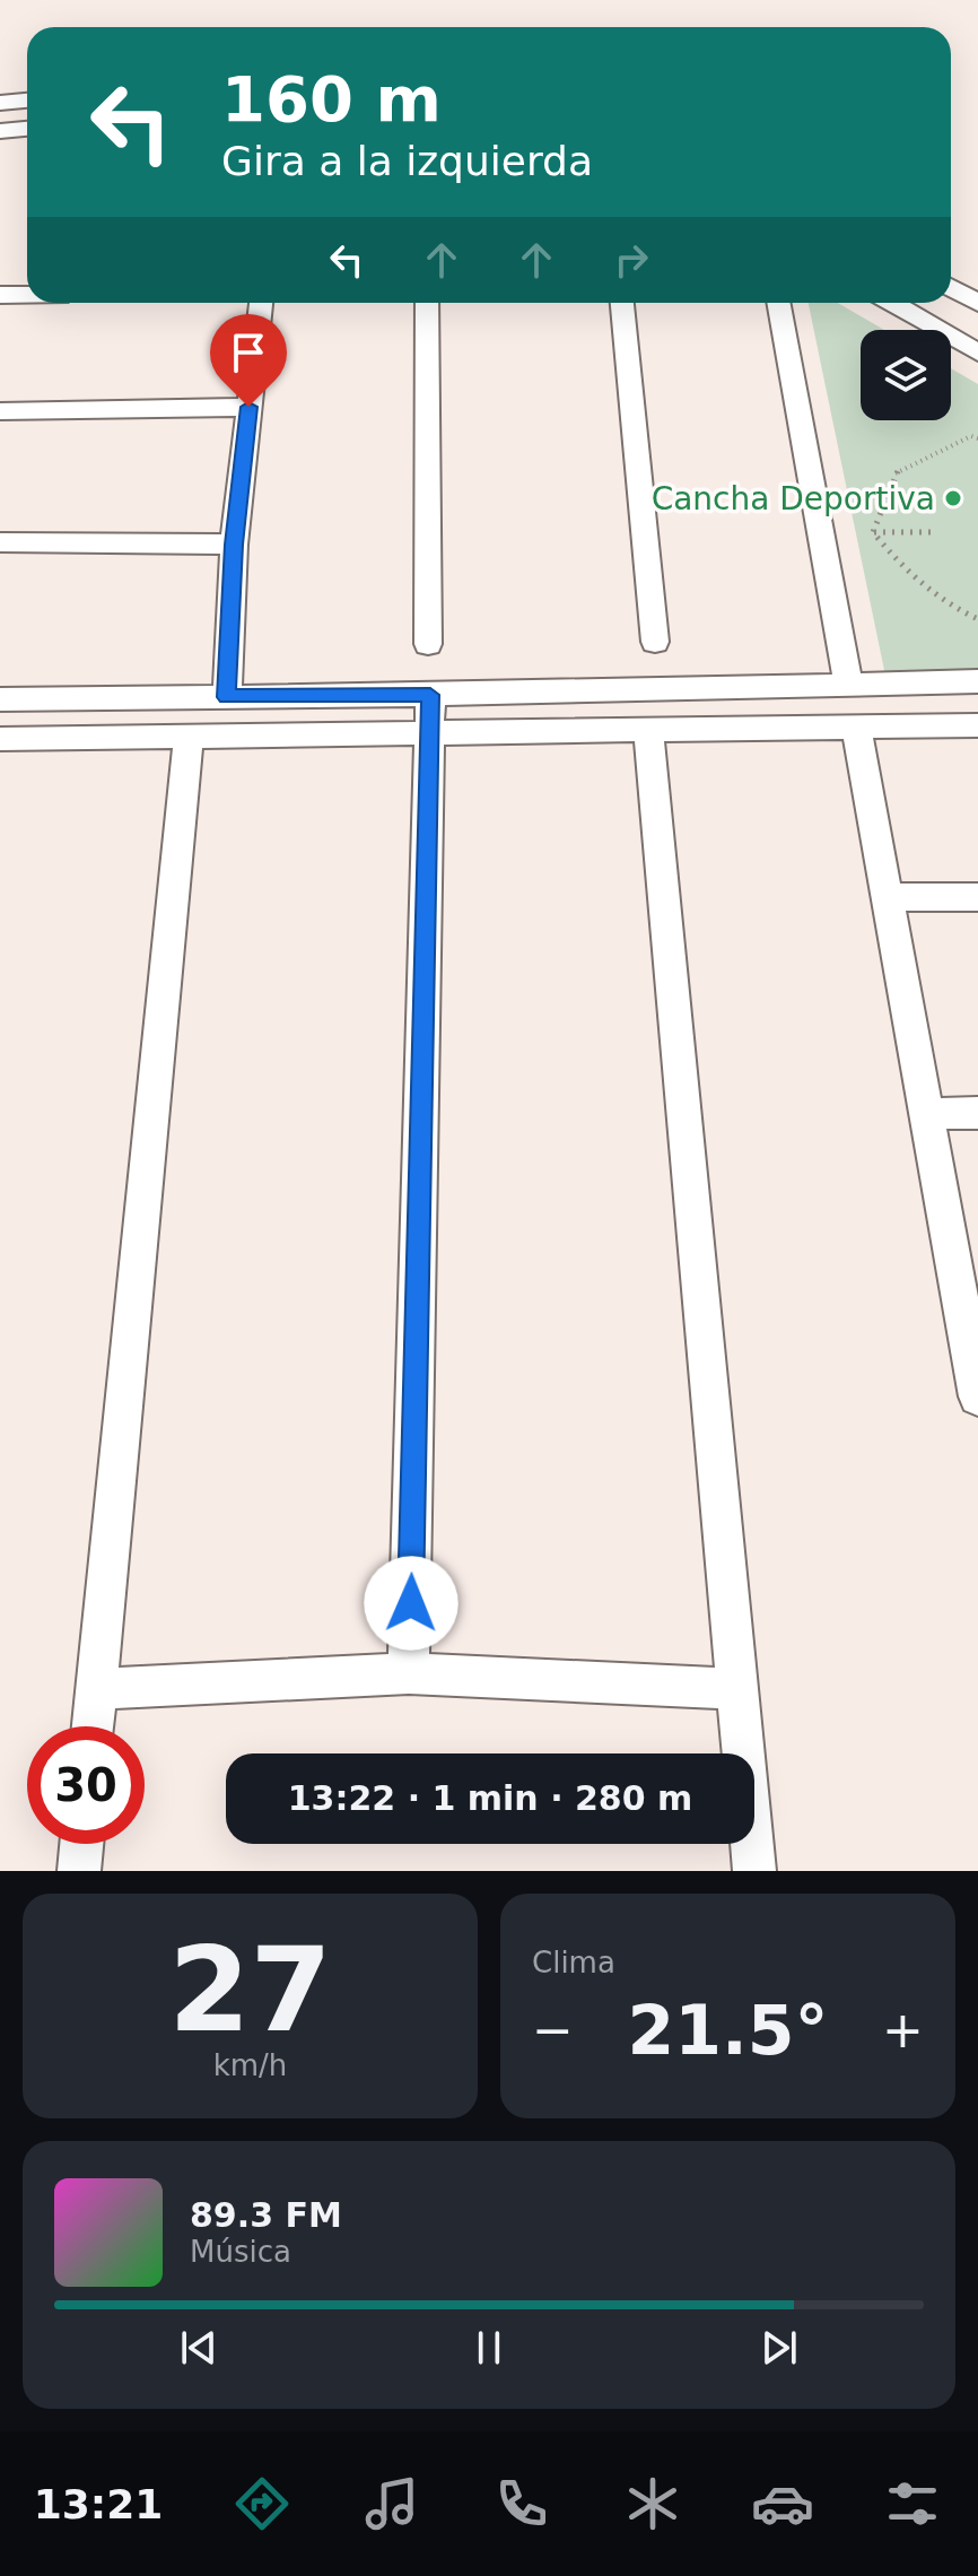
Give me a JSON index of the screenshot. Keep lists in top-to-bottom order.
{
  "places": ["Cancha Deportiva"],
  "page": {
    "turn": ["160 m", "Gira a la izquierda"],
    "limit": "30",
    "trip": "13:22 · 1 min · 280 m",
    "tile": [
      ["27", "km/h"],
      "Clima"
    ],
    "heat": ["−", "21.5°", "+"],
    "song": ["89.3 FM", "Música"],
    "tabs": "13:21"
  }
}
